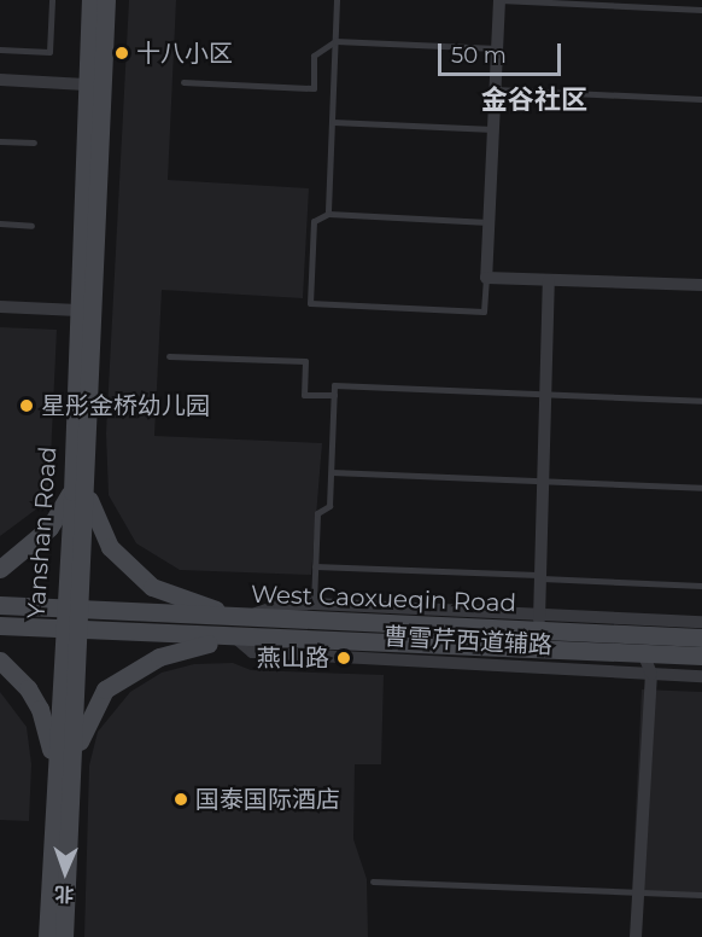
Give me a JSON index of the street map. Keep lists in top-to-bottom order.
{
  "streets": {
    "main road": ["Yanshan Road", "West Caoxueqin Road"],
    "street": ["曹雪芹西道辅路"]
  },
  "crossings": [
    ["Yanshan Road", "West Caoxueqin Road"],
    ["West Caoxueqin Road", "曹雪芹西道辅路"]
  ],
  "districts": ["金谷社区"],
  "places": [
    "十八小区",
    "星彤金桥幼儿园",
    "燕山路",
    "国泰国际酒店"
  ],
  "scale_bar": "50 m",
  "north": "bottom"
}
